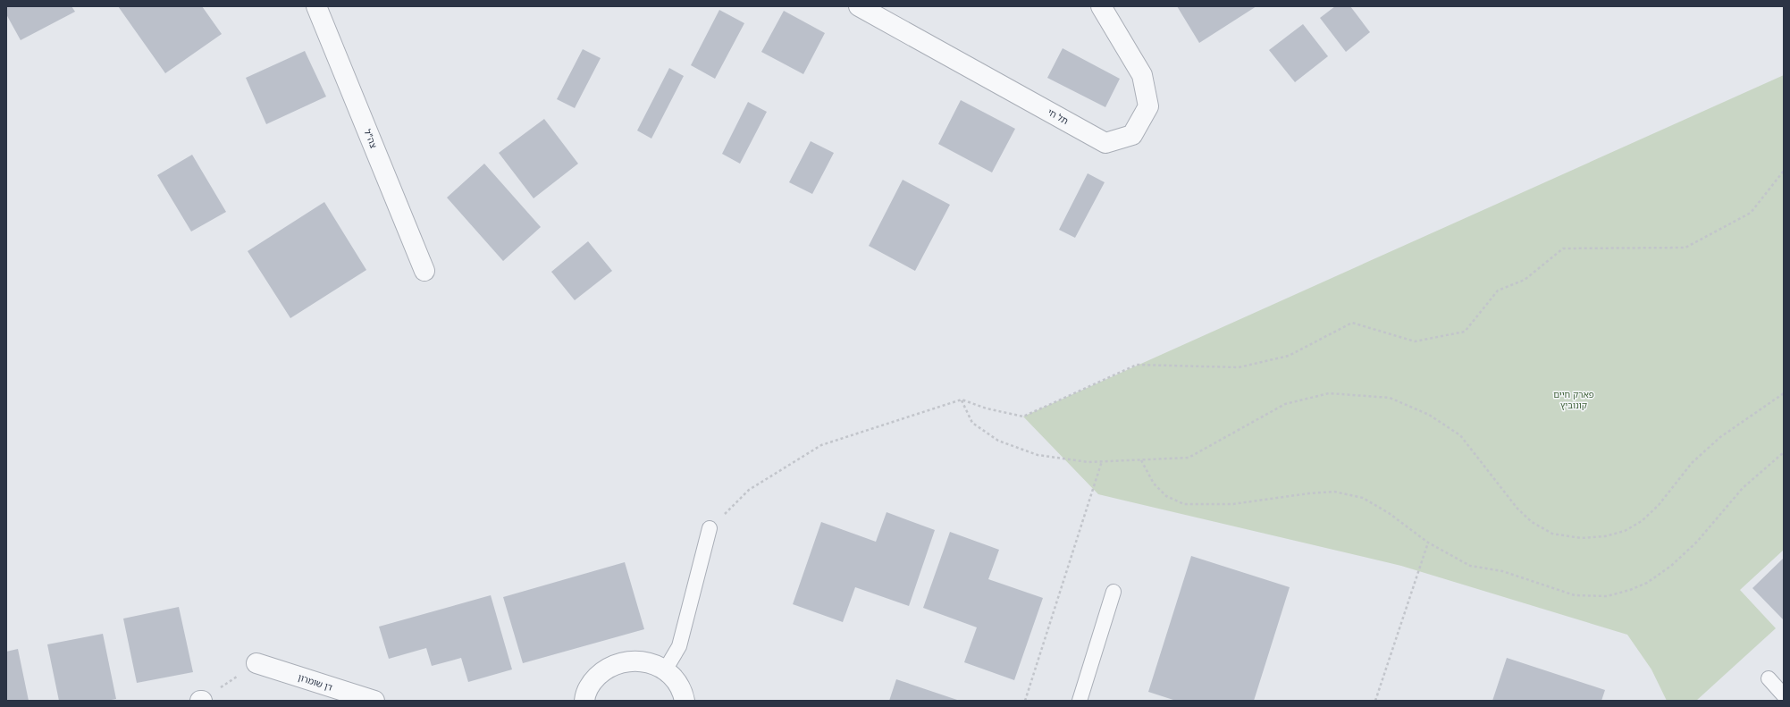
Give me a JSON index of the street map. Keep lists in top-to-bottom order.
{
  "streets": {
    "street": ["תל חי", "צה\"ל", "דן שומרון"]
  },
  "parks": ["פארק חיים קונוביץ"]
}
